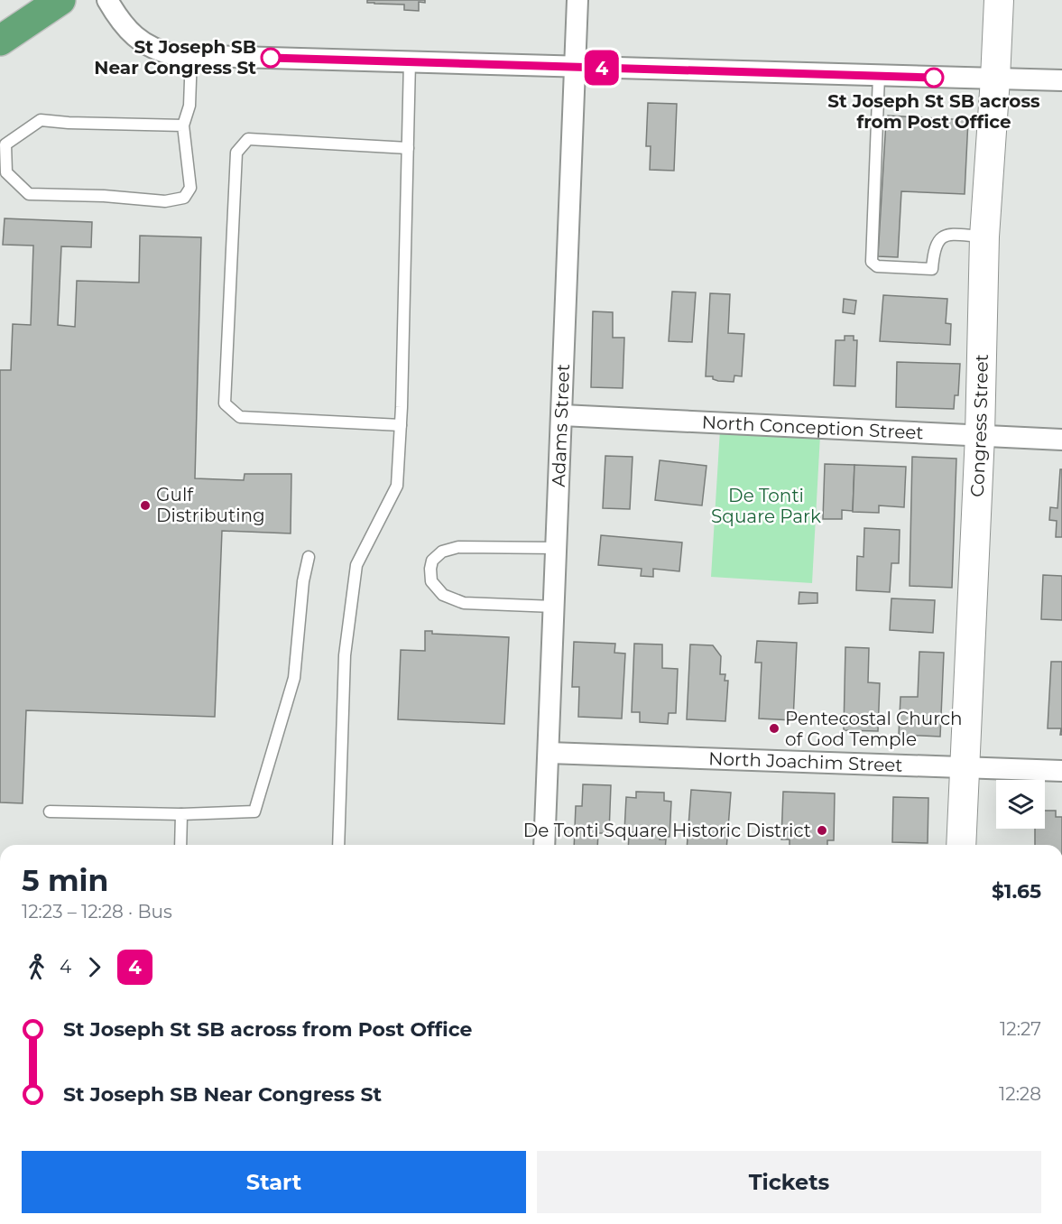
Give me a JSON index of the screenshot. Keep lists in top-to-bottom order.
{
  "streets": {
    "street": [
      "Adams Street",
      "Congress Street",
      "North Conception Street",
      "North Joachim Street"
    ]
  },
  "crossings": [
    ["Adams Street", "North Conception Street"],
    ["Adams Street", "North Joachim Street"],
    ["Congress Street", "North Conception Street"],
    ["Congress Street", "North Joachim Street"]
  ],
  "parks": ["De Tonti Square Park"],
  "places": [
    "St Joseph SB Near Congress St",
    "St Joseph St SB across from Post Office",
    "Gulf Distributing",
    "Pentecostal Church of God Temple",
    "De Tonti Square Historic District"
  ],
  "lines": ["bus line 4"],
  "page": {
    "on_map": "4",
    "heading": ["5 min", "12:23 – 12:28 · Bus", "$1.65"],
    "legs": ["4", "4"],
    "list": [
      {
        "name": "St Joseph St SB across from Post Office",
        "value": "12:27"
      },
      {
        "name": "St Joseph SB Near Congress St",
        "value": "12:28"
      }
    ],
    "buttons": ["Start", "Tickets"]
  }
}
